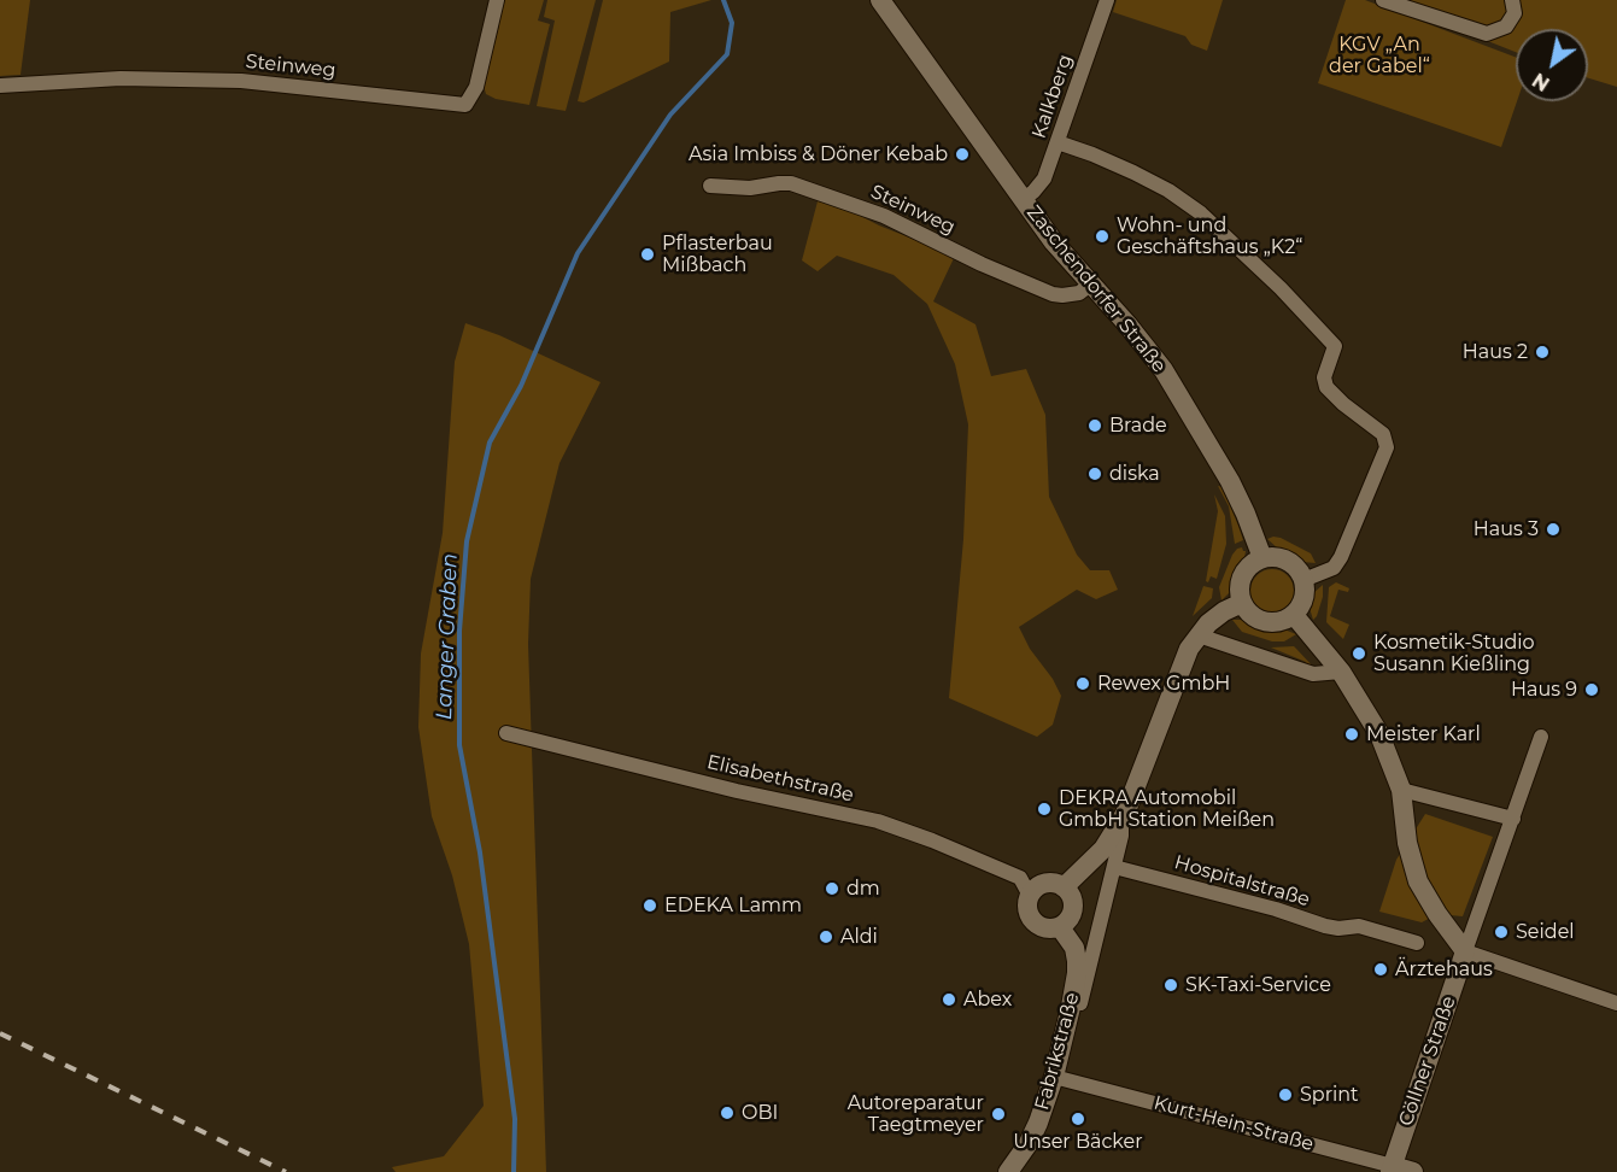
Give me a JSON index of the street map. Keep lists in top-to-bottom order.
{
  "streets": {
    "street": [
      "Steinweg",
      "Kalkberg",
      "Zaschendorfer Straße",
      "Elisabethstraße",
      "Hospitalstraße",
      "Fabrikstraße",
      "Cöllner Straße",
      "Kurt-Hein-Straße"
    ]
  },
  "crossings": [
    ["Steinweg", "Zaschendorfer Straße"],
    ["Kalkberg", "Zaschendorfer Straße"],
    ["Elisabethstraße", "Fabrikstraße"],
    ["Fabrikstraße", "Kurt-Hein-Straße"],
    ["Cöllner Straße", "Kurt-Hein-Straße"]
  ],
  "water": ["Langer Graben"],
  "parks": ["KGV „An der Gabel“"],
  "places": [
    "Asia Imbiss & Döner Kebab",
    "Wohn- und Geschäftshaus „K2“",
    "Pflasterbau Mißbach",
    "Haus 2",
    "Brade",
    "diska",
    "Haus 3",
    "Kosmetik-Studio Susann Kießling",
    "Rewex GmbH",
    "Haus 9",
    "Meister Karl",
    "DEKRA Automobil GmbH Station Meißen",
    "dm",
    "EDEKA Lamm",
    "Seidel",
    "Aldi",
    "Ärztehaus",
    "SK-Taxi-Service",
    "Abex",
    "Sprint",
    "OBI",
    "Autoreparatur Taegtmeyer",
    "Unser Bäcker"
  ],
  "north": "bottom left"
}
